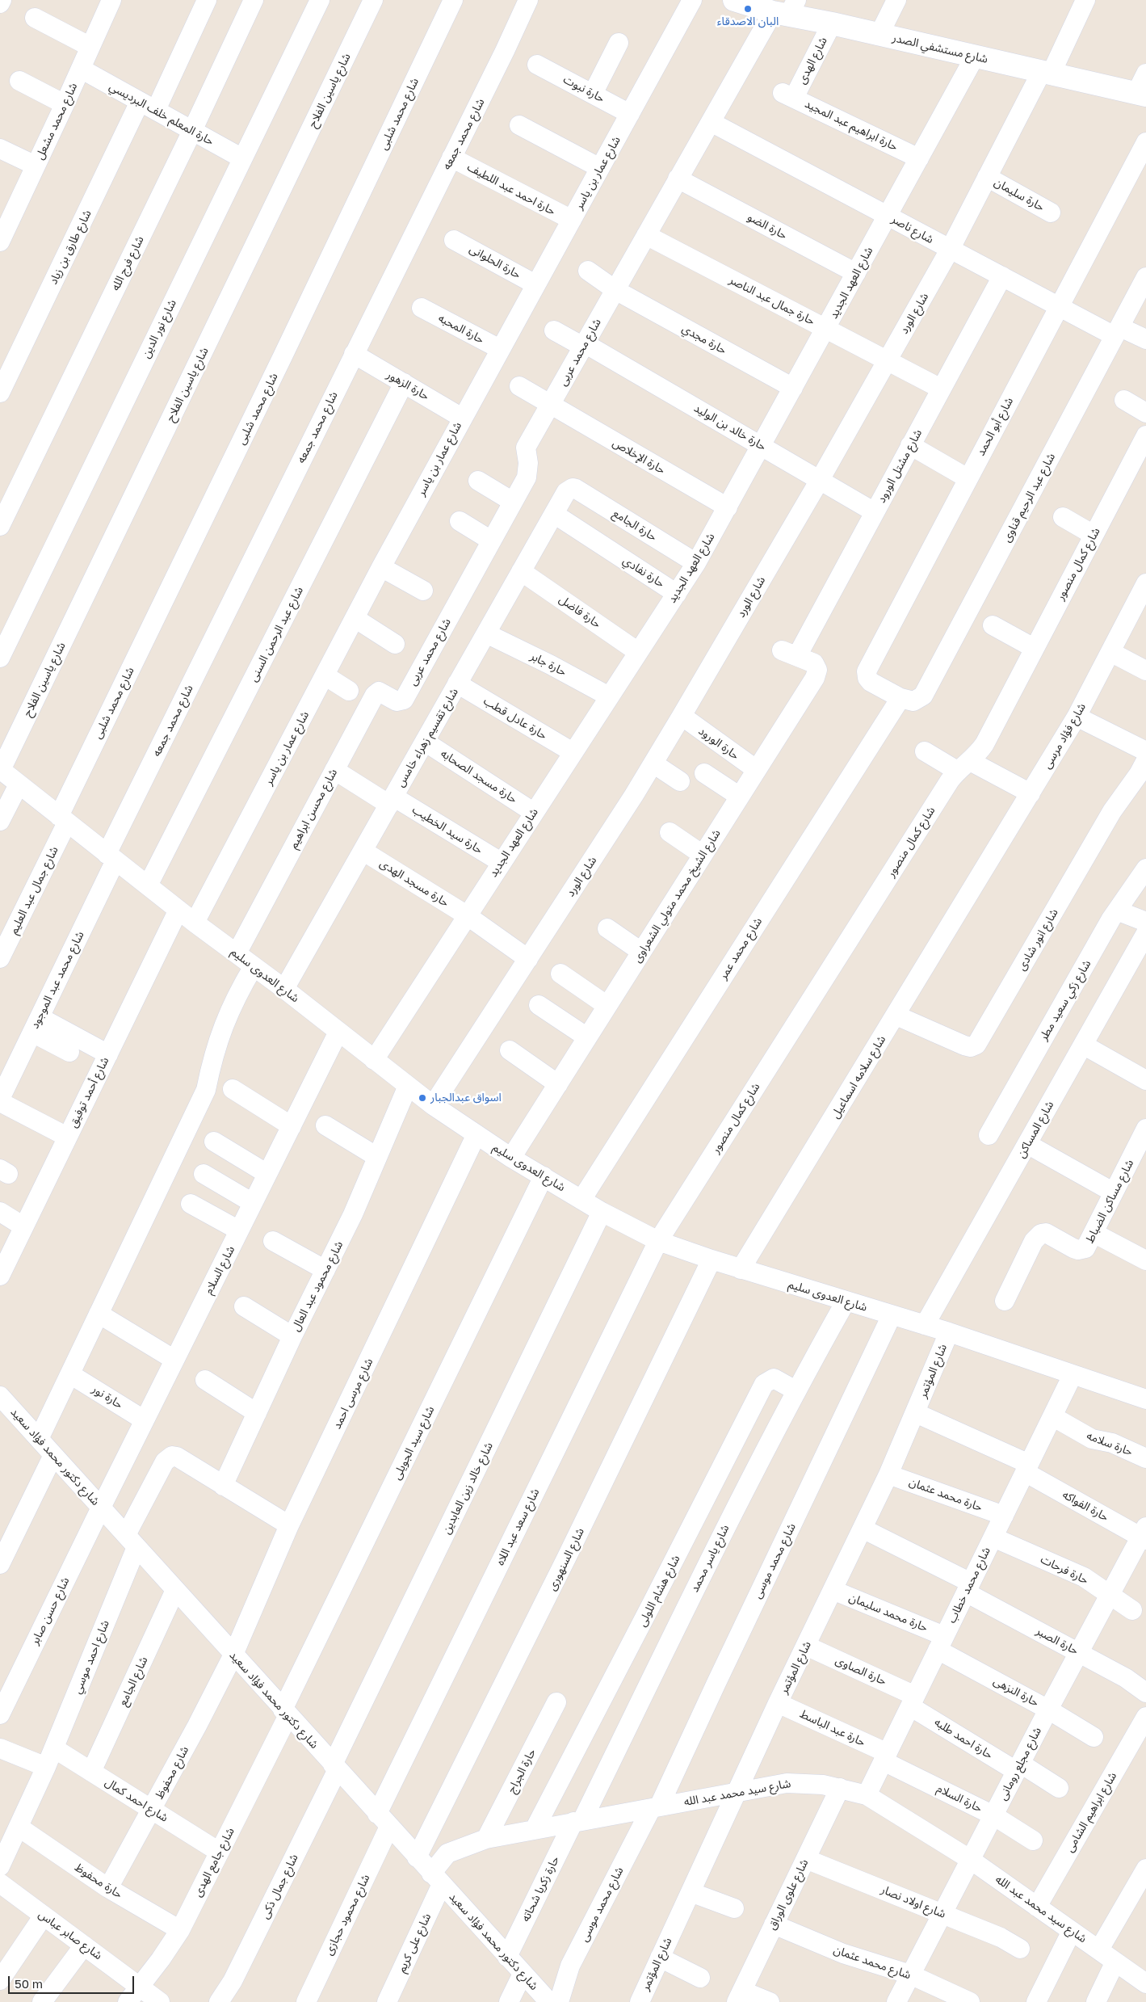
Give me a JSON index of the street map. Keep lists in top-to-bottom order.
{
  "streets": {
    "street": [
      "شارع مستشفي الصدر",
      "شارع الهدى",
      "حارة نبوت",
      "شارع ياسين الفلاح",
      "حارة المعلم خلف البرديسي",
      "شارع محمد شلبى",
      "شارع محمد مشعل",
      "حارة ابراهيم عبد المجيد",
      "شارع محمد جمعه",
      "شارع عمار بن ياسر",
      "حارة احمد عبد اللطيف",
      "حارة سليمان",
      "حارة الضو",
      "شارع ناصر",
      "شارع طارق بن زياد",
      "حارة الحلوانى",
      "شارع فرج الله",
      "شارع العهد الجديد",
      "حارة جمال عبد الناصر",
      "شارع الورد",
      "شارع نور الدين",
      "حارة المحبه",
      "حارة مجدي",
      "شارع محمد عربى",
      "حارة الزهور",
      "شارع أبو الحمد",
      "حارة خالد بن الوليد",
      "حارة الإخلاص",
      "شارع مشتل الورود",
      "شارع عبد الرحيم قناوى",
      "حارة الجامع",
      "شارع كمال منصور",
      "حارة نفادي",
      "حارة فاضل",
      "شارع عبد الرحمن السنى",
      "حارة جابر",
      "حارة عادل قطب",
      "شارع فؤاد مرسى",
      "شارع تقسيم زهراء خامس",
      "حارة الورود",
      "حارة مسجد الصحابه",
      "شارع محسن ابراهيم",
      "حارة سيد الخطيب",
      "حارة مسجد الهدى",
      "شارع جمال عبد العليم",
      "شارع الشيخ محمد متولي الشعراوى",
      "شارع انور شادى",
      "شارع محمد عمر",
      "شارع العدوى سليم",
      "شارع محمد عبد الموجود",
      "شارع زكي سعيد مطر",
      "شارع سلامه اسماعيل",
      "شارع أحمد توفيق",
      "شارع المساكن",
      "شارع مساكن الضباط",
      "شارع السلام",
      "شارع محمود عبد العال",
      "شارع المؤتمر",
      "شارع مرسى احمد",
      "حارة نور",
      "شارع سيد الجويلى",
      "حارة سلامه",
      "شارع دكتور محمد فؤاد سعيد",
      "شارع خالد زين العابدين",
      "حارة محمد عثمان",
      "حارة الفواكه",
      "شارع سعد عبد اللاه",
      "شارع ياسر محمد",
      "شارع السنهورى",
      "شارع محمد موسى",
      "حارة فرحات",
      "شارع محمد خطاب",
      "شارع هشام اللولى",
      "شارع حسن صابر",
      "حارة محمد سليمان",
      "حارة الصبر",
      "شارع احمد موسي",
      "حارة الصاوى",
      "شارع الجامع",
      "حارة النزهى",
      "حارة عبد الباسط",
      "حارة احمد طلبه",
      "شارع مجلع رومانى",
      "حارة الجراج",
      "شارع محفوظ",
      "شارع سيد محمد عبد الله",
      "حارة السلام",
      "شارع احمد كمال",
      "شارع ابراهيم الشامى",
      "شارع جامع الهدى",
      "حارة محفوظ",
      "شارع جمال ذكى",
      "حارة زكريا شحاته",
      "شارع علوى الوراق",
      "شارع اولاد نصار",
      "شارع محمود حجازى",
      "شارع صابر عباس",
      "شارع على كريم",
      "شارع محمد عثمان"
    ]
  },
  "crossings": [
    ["شارع مستشفي الصدر", "شارع الهدى"],
    ["شارع مستشفي الصدر", "شارع العهد الجديد"],
    ["شارع مستشفي الصدر", "شارع الورد"],
    ["شارع مستشفي الصدر", "شارع محمد عربى"],
    ["شارع الهدى", "حارة ابراهيم عبد المجيد"],
    ["حارة نبوت", "شارع عمار بن ياسر"],
    ["شارع ياسين الفلاح", "شارع العدوى سليم"],
    ["حارة المعلم خلف البرديسي", "شارع محمد مشعل"],
    ["حارة المعلم خلف البرديسي", "شارع طارق بن زياد"],
    ["حارة المعلم خلف البرديسي", "شارع فرج الله"],
    ["حارة المعلم خلف البرديسي", "شارع نور الدين"],
    ["شارع محمد شلبى", "شارع جمال عبد العليم"],
    ["شارع محمد شلبى", "شارع العدوى سليم"],
    ["حارة ابراهيم عبد المجيد", "شارع العهد الجديد"],
    ["شارع محمد جمعه", "حارة احمد عبد اللطيف"],
    ["شارع محمد جمعه", "حارة الزهور"],
    ["شارع محمد جمعه", "شارع العدوى سليم"],
    ["شارع محمد جمعه", "شارع محمد عبد الموجود"],
    ["شارع عمار بن ياسر", "حارة احمد عبد اللطيف"],
    ["شارع عمار بن ياسر", "حارة الحلوانى"],
    ["شارع عمار بن ياسر", "حارة المحبه"],
    ["شارع عمار بن ياسر", "حارة الزهور"],
    ["شارع عمار بن ياسر", "شارع العدوى سليم"],
    ["حارة سليمان", "شارع الورد"],
    ["حارة الضو", "شارع العهد الجديد"],
    ["حارة الضو", "شارع محمد عربى"],
    ["شارع ناصر", "شارع العهد الجديد"],
    ["شارع ناصر", "شارع الورد"],
    ["شارع ناصر", "شارع محمد عربى"],
    ["شارع ناصر", "شارع أبو الحمد"],
    ["شارع ناصر", "شارع مشتل الورود"],
    ["شارع ناصر", "شارع عبد الرحيم قناوى"],
    ["شارع العهد الجديد", "حارة جمال عبد الناصر"],
    ["شارع العهد الجديد", "حارة مجدي"],
    ["شارع العهد الجديد", "حارة خالد بن الوليد"],
    ["شارع العهد الجديد", "حارة الإخلاص"],
    ["شارع العهد الجديد", "حارة الجامع"],
    ["شارع العهد الجديد", "حارة نفادي"],
    ["شارع العهد الجديد", "حارة فاضل"],
    ["شارع العهد الجديد", "حارة جابر"],
    ["شارع العهد الجديد", "حارة عادل قطب"],
    ["شارع العهد الجديد", "حارة مسجد الصحابه"],
    ["شارع العهد الجديد", "حارة سيد الخطيب"],
    ["شارع العهد الجديد", "حارة مسجد الهدى"],
    ["شارع العهد الجديد", "شارع العدوى سليم"],
    ["حارة جمال عبد الناصر", "شارع الورد"],
    ["حارة جمال عبد الناصر", "شارع محمد عربى"],
    ["حارة جمال عبد الناصر", "شارع مشتل الورود"],
    ["شارع الورد", "حارة خالد بن الوليد"],
    ["شارع الورد", "حارة الورود"],
    ["شارع الورد", "حارة مسجد الهدى"],
    ["شارع الورد", "شارع العدوى سليم"],
    ["حارة مجدي", "شارع محمد عربى"],
    ["شارع محمد عربى", "حارة خالد بن الوليد"],
    ["شارع محمد عربى", "حارة الإخلاص"],
    ["شارع محمد عربى", "شارع محسن ابراهيم"],
    ["حارة الزهور", "شارع عبد الرحمن السنى"],
    ["شارع أبو الحمد", "شارع عبد الرحيم قناوى"],
    ["شارع أبو الحمد", "شارع محمد عمر"],
    ["حارة خالد بن الوليد", "شارع مشتل الورود"],
    ["شارع مشتل الورود", "شارع الشيخ محمد متولي الشعراوى"],
    ["شارع عبد الرحيم قناوى", "شارع محمد عمر"],
    ["حارة الجامع", "شارع تقسيم زهراء خامس"],
    ["شارع كمال منصور", "شارع العدوى سليم"],
    ["شارع كمال منصور", "شارع سعد عبد اللاه"],
    ["حارة نفادي", "شارع تقسيم زهراء خامس"],
    ["حارة فاضل", "شارع تقسيم زهراء خامس"],
    ["شارع عبد الرحمن السنى", "شارع العدوى سليم"],
    ["حارة جابر", "شارع تقسيم زهراء خامس"],
    ["حارة عادل قطب", "شارع تقسيم زهراء خامس"],
    ["شارع فؤاد مرسى", "شارع سلامه اسماعيل"],
    ["شارع تقسيم زهراء خامس", "حارة مسجد الصحابه"],
    ["شارع تقسيم زهراء خامس", "حارة سيد الخطيب"],
    ["شارع تقسيم زهراء خامس", "حارة مسجد الهدى"],
    ["شارع تقسيم زهراء خامس", "شارع العدوى سليم"],
    ["حارة الورود", "شارع الشيخ محمد متولي الشعراوى"],
    ["شارع محسن ابراهيم", "حارة سيد الخطيب"],
    ["شارع محسن ابراهيم", "شارع العدوى سليم"],
    ["شارع جمال عبد العليم", "شارع العدوى سليم"],
    ["شارع الشيخ محمد متولي الشعراوى", "شارع العدوى سليم"],
    ["شارع انور شادى", "شارع سلامه اسماعيل"],
    ["شارع محمد عمر", "شارع العدوى سليم"],
    ["شارع العدوى سليم", "شارع محمد عبد الموجود"],
    ["شارع العدوى سليم", "شارع سلامه اسماعيل"],
    ["شارع العدوى سليم", "شارع أحمد توفيق"],
    ["شارع العدوى سليم", "شارع المساكن"],
    ["شارع العدوى سليم", "شارع السلام"],
    ["شارع العدوى سليم", "شارع محمود عبد العال"],
    ["شارع العدوى سليم", "شارع المؤتمر"],
    ["شارع العدوى سليم", "شارع مرسى احمد"],
    ["شارع العدوى سليم", "شارع سيد الجويلى"],
    ["شارع العدوى سليم", "شارع خالد زين العابدين"],
    ["شارع العدوى سليم", "شارع سعد عبد اللاه"],
    ["شارع العدوى سليم", "شارع ياسر محمد"],
    ["شارع العدوى سليم", "شارع السنهورى"],
    ["شارع العدوى سليم", "شارع محمد موسى"],
    ["شارع العدوى سليم", "شارع محمد خطاب"],
    ["شارع السلام", "حارة نور"],
    ["شارع السلام", "شارع دكتور محمد فؤاد سعيد"],
    ["شارع السلام", "شارع حسن صابر"],
    ["شارع محمود عبد العال", "شارع احمد موسي"],
    ["شارع المؤتمر", "حارة محمد عثمان"],
    ["شارع المؤتمر", "حارة الفواكه"],
    ["شارع المؤتمر", "حارة محمد سليمان"],
    ["شارع المؤتمر", "حارة الصبر"],
    ["شارع المؤتمر", "حارة الصاوى"],
    ["شارع المؤتمر", "حارة عبد الباسط"],
    ["شارع المؤتمر", "شارع سيد محمد عبد الله"],
    ["شارع مرسى احمد", "شارع دكتور محمد فؤاد سعيد"],
    ["شارع مرسى احمد", "شارع محفوظ"],
    ["شارع سيد الجويلى", "شارع دكتور محمد فؤاد سعيد"],
    ["شارع سيد الجويلى", "شارع جامع الهدى"],
    ["حارة سلامه", "شارع محمد خطاب"],
    ["شارع دكتور محمد فؤاد سعيد", "شارع خالد زين العابدين"],
    ["شارع دكتور محمد فؤاد سعيد", "شارع سعد عبد اللاه"],
    ["شارع دكتور محمد فؤاد سعيد", "شارع السنهورى"],
    ["شارع دكتور محمد فؤاد سعيد", "شارع حسن صابر"],
    ["شارع دكتور محمد فؤاد سعيد", "شارع احمد موسي"],
    ["شارع دكتور محمد فؤاد سعيد", "شارع الجامع"],
    ["شارع دكتور محمد فؤاد سعيد", "شارع محفوظ"],
    ["شارع دكتور محمد فؤاد سعيد", "شارع سيد محمد عبد الله"],
    ["شارع دكتور محمد فؤاد سعيد", "شارع جامع الهدى"],
    ["شارع دكتور محمد فؤاد سعيد", "شارع جمال ذكى"],
    ["شارع دكتور محمد فؤاد سعيد", "حارة زكريا شحاته"],
    ["شارع دكتور محمد فؤاد سعيد", "شارع محمود حجازى"],
    ["شارع دكتور محمد فؤاد سعيد", "شارع على كريم"],
    ["شارع خالد زين العابدين", "شارع جمال ذكى"],
    ["حارة محمد عثمان", "شارع محمد خطاب"],
    ["حارة الفواكه", "شارع محمد خطاب"],
    ["حارة الفواكه", "شارع مجلع رومانى"],
    ["شارع سعد عبد اللاه", "شارع محمود حجازى"],
    ["شارع ياسر محمد", "شارع هشام اللولى"],
    ["شارع ياسر محمد", "شارع سيد محمد عبد الله"],
    ["شارع ياسر محمد", "حارة زكريا شحاته"],
    ["شارع محمد موسى", "شارع سيد محمد عبد الله"],
    ["حارة فرحات", "شارع محمد خطاب"],
    ["حارة فرحات", "شارع مجلع رومانى"],
    ["شارع محمد خطاب", "حارة محمد سليمان"],
    ["شارع محمد خطاب", "حارة الصبر"],
    ["شارع محمد خطاب", "حارة الصاوى"],
    ["شارع محمد خطاب", "حارة النزهى"],
    ["شارع محمد خطاب", "حارة عبد الباسط"],
    ["شارع محمد خطاب", "حارة احمد طلبه"],
    ["شارع محمد خطاب", "شارع سيد محمد عبد الله"],
    ["شارع محمد خطاب", "حارة السلام"],
    ["شارع هشام اللولى", "شارع سيد محمد عبد الله"],
    ["حارة محمد سليمان", "حارة النزهى"],
    ["حارة الصبر", "شارع مجلع رومانى"],
    ["شارع احمد موسي", "شارع احمد كمال"],
    ["شارع احمد موسي", "حارة محفوظ"],
    ["حارة الصاوى", "حارة احمد طلبه"],
    ["شارع الجامع", "شارع احمد كمال"],
    ["حارة النزهى", "شارع مجلع رومانى"],
    ["حارة عبد الباسط", "حارة السلام"],
    ["حارة احمد طلبه", "شارع مجلع رومانى"],
    ["شارع مجلع رومانى", "شارع سيد محمد عبد الله"],
    ["شارع مجلع رومانى", "حارة السلام"],
    ["شارع مجلع رومانى", "شارع اولاد نصار"],
    ["شارع مجلع رومانى", "شارع محمد عثمان"],
    ["حارة الجراج", "شارع سيد محمد عبد الله"],
    ["شارع محفوظ", "شارع احمد كمال"],
    ["شارع محفوظ", "حارة محفوظ"],
    ["شارع سيد محمد عبد الله", "شارع ابراهيم الشامى"],
    ["شارع سيد محمد عبد الله", "حارة زكريا شحاته"],
    ["شارع سيد محمد عبد الله", "شارع علوى الوراق"],
    ["شارع سيد محمد عبد الله", "شارع على كريم"],
    ["شارع احمد كمال", "شارع جامع الهدى"],
    ["شارع جامع الهدى", "حارة محفوظ"],
    ["شارع جامع الهدى", "شارع صابر عباس"],
    ["شارع علوى الوراق", "شارع اولاد نصار"],
    ["شارع علوى الوراق", "شارع محمد عثمان"]
  ],
  "places": ["البان الاصدقاء", "اسواق عبدالجبار"],
  "scale_bar": "50 m"
}
